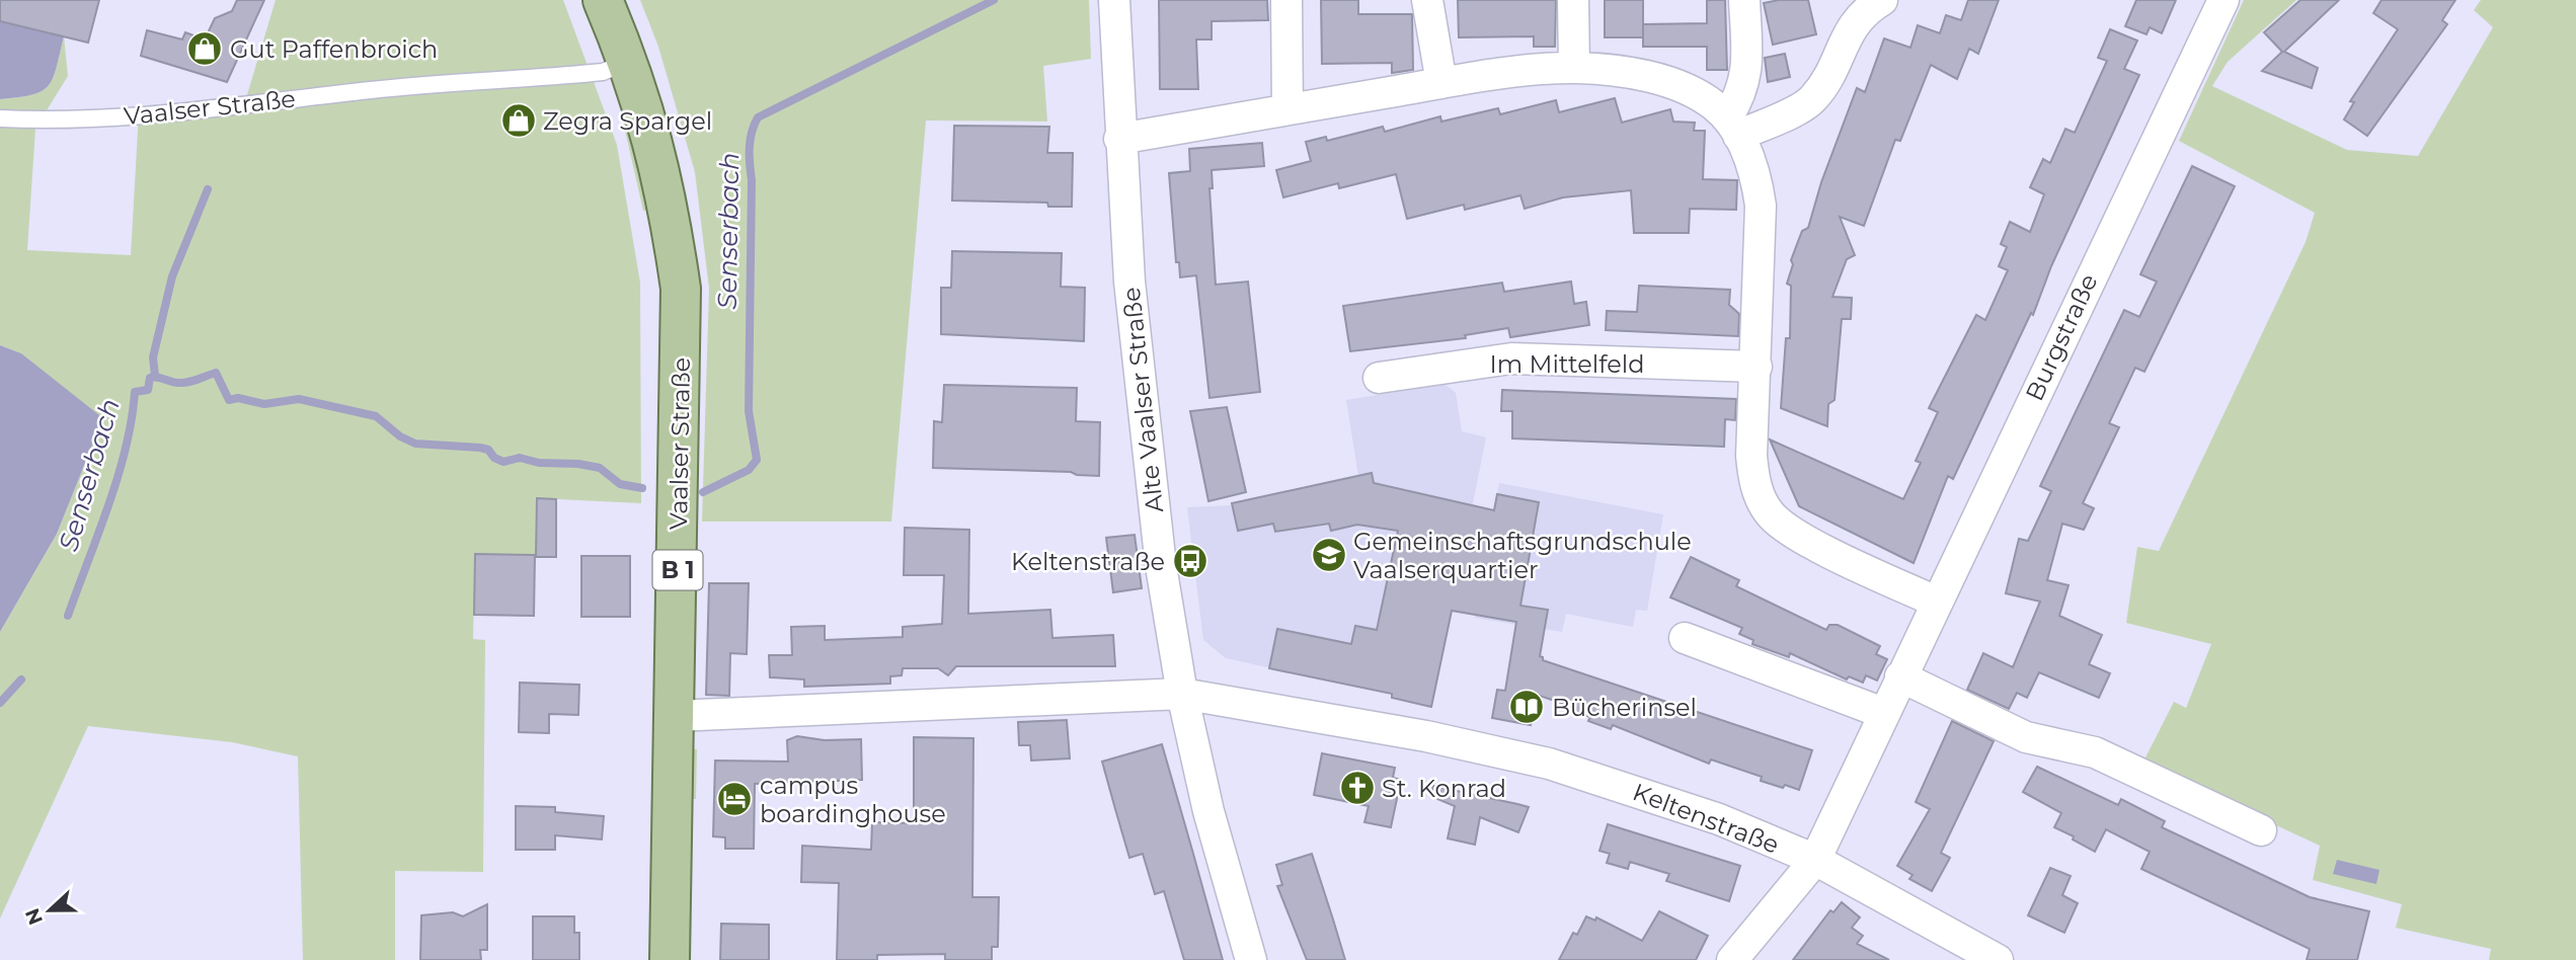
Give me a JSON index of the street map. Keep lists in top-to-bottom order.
{
  "streets": {
    "main road": ["Vaalser Straße", "B 1"],
    "street": [
      "Burgstraße",
      "Im Mittelfeld",
      "Alte Vaalser Straße",
      "Keltenstraße"
    ]
  },
  "crossings": [
    ["Vaalser Straße", "Keltenstraße"],
    ["Burgstraße", "Keltenstraße"],
    ["Alte Vaalser Straße", "Keltenstraße"]
  ],
  "water": ["Senserbach"],
  "places": {
    "shop": ["Gut Paffenbroich", "Zegra Spargel"],
    "school or university": ["Gemeinschaftsgrundschule Vaalserquartier"],
    "bus stop": ["Keltenstraße"],
    "library": ["Bücherinsel"],
    "church": ["St. Konrad"],
    "hotel": ["campus boardinghouse"]
  },
  "north": "left"
}
